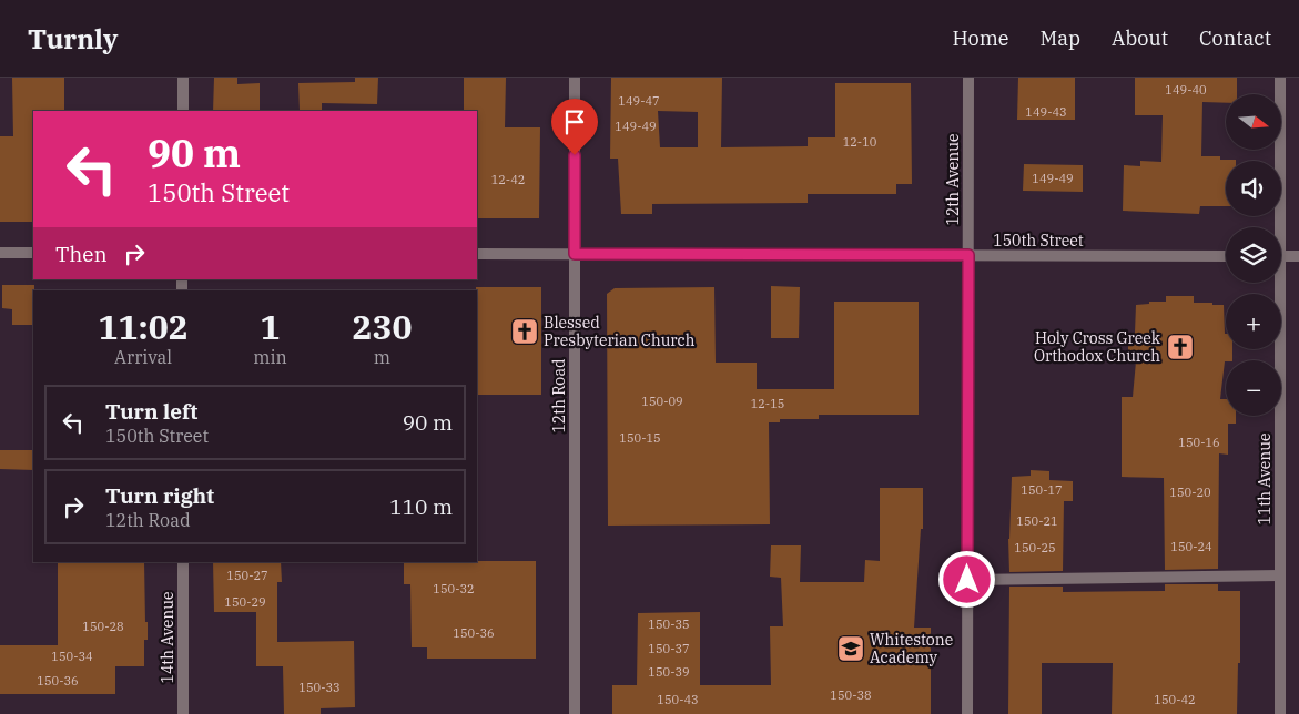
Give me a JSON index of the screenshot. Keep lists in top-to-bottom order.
{
  "streets": {
    "street": [
      "12th Avenue",
      "150th Street",
      "12th Road",
      "11th Avenue",
      "14th Avenue"
    ]
  },
  "crossings": [
    ["12th Avenue", "150th Street"],
    ["150th Street", "12th Road"]
  ],
  "places": {
    "church": ["Blessed Presbyterian Church", "Holy Cross Greek Orthodox Church"],
    "school or university": ["Whitestone Academy"]
  },
  "house_numbers": [
    "149-40",
    "149-47",
    "149-43",
    "149-49",
    "12-10",
    "149-49",
    "12-42",
    "150-09",
    "12-15",
    "150-15",
    "150-16",
    "150-17",
    "150-20",
    "150-21",
    "150-24",
    "150-25",
    "150-27",
    "150-32",
    "150-29",
    "150-35",
    "150-28",
    "150-36",
    "150-37",
    "150-34",
    "150-39",
    "150-36",
    "150-33",
    "150-38",
    "150-43",
    "150-42"
  ],
  "north": "right",
  "page": {
    "header": "Turnly",
    "nav": [
      "Home",
      "Map",
      "About",
      "Contact"
    ],
    "map_buttons": ["+", "−"],
    "turn": ["90 m", "150th Street"],
    "then": "Then",
    "eta": [
      "11:02",
      "Arrival",
      "1",
      "min",
      "230",
      "m"
    ],
    "list": [
      {
        "name": "Turn left",
        "note": "150th Street",
        "value": "90 m"
      },
      {
        "name": "Turn right",
        "note": "12th Road",
        "value": "110 m"
      }
    ]
  }
}
